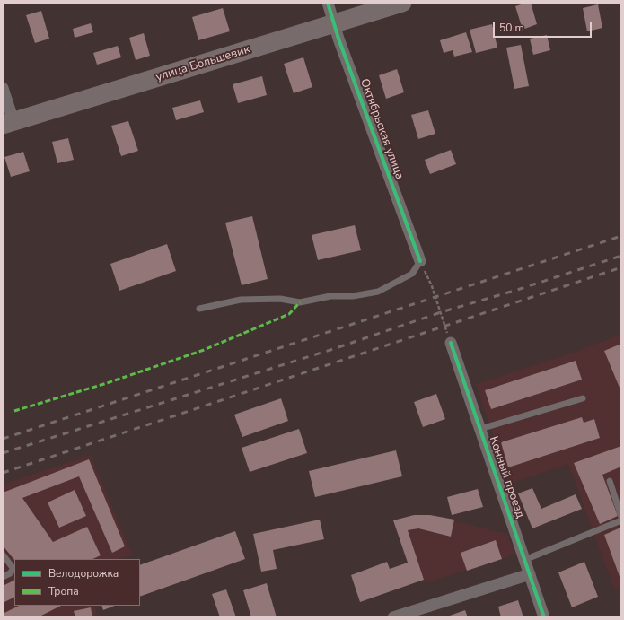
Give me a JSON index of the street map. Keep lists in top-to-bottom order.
{
  "streets": {
    "main road": ["улица Большевик"],
    "street": ["Октябрьская улица", "Конный проезд"]
  },
  "crossings": [
    ["улица Большевик", "Октябрьская улица"]
  ],
  "legend": ["Велодорожка", "Тропа"],
  "scale_bar": "50 m"
}
